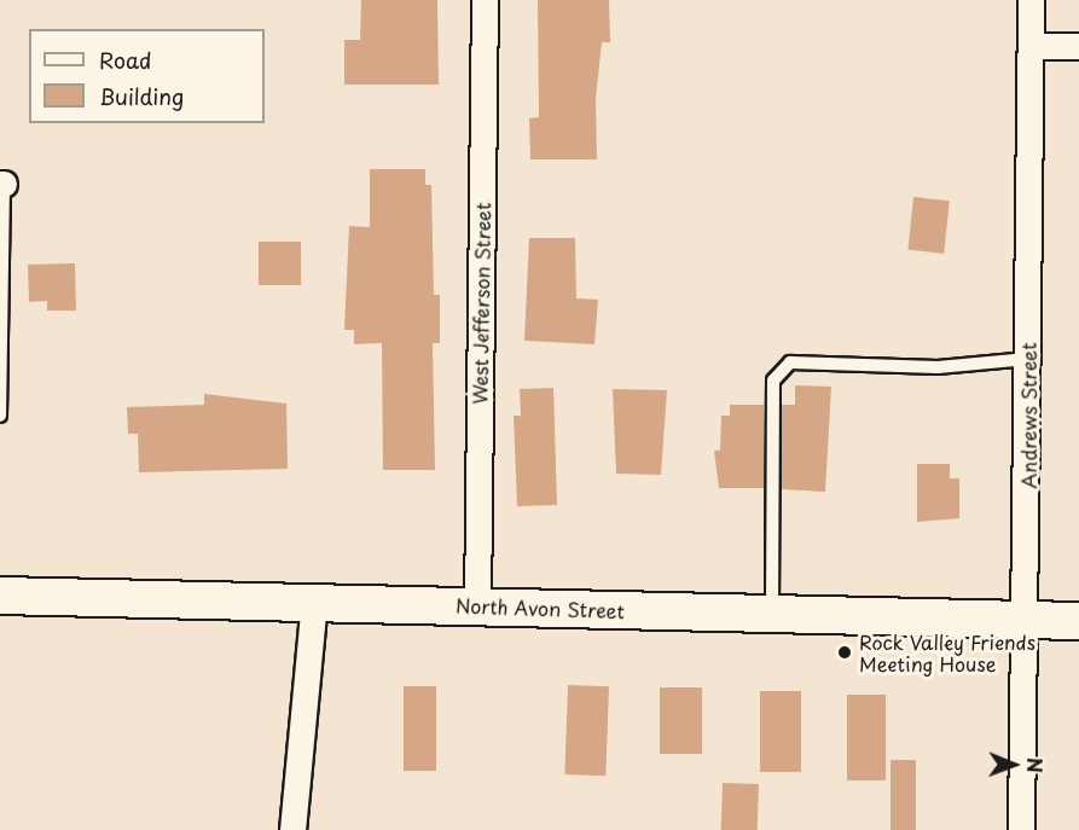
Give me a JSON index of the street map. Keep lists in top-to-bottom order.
{
  "streets": {
    "street": ["West Jefferson Street", "Andrews Street", "North Avon Street"]
  },
  "crossings": [
    ["West Jefferson Street", "North Avon Street"],
    ["Andrews Street", "North Avon Street"]
  ],
  "places": ["Rock Valley Friends Meeting House"],
  "legend": ["Road", "Building"],
  "north": "right"
}
